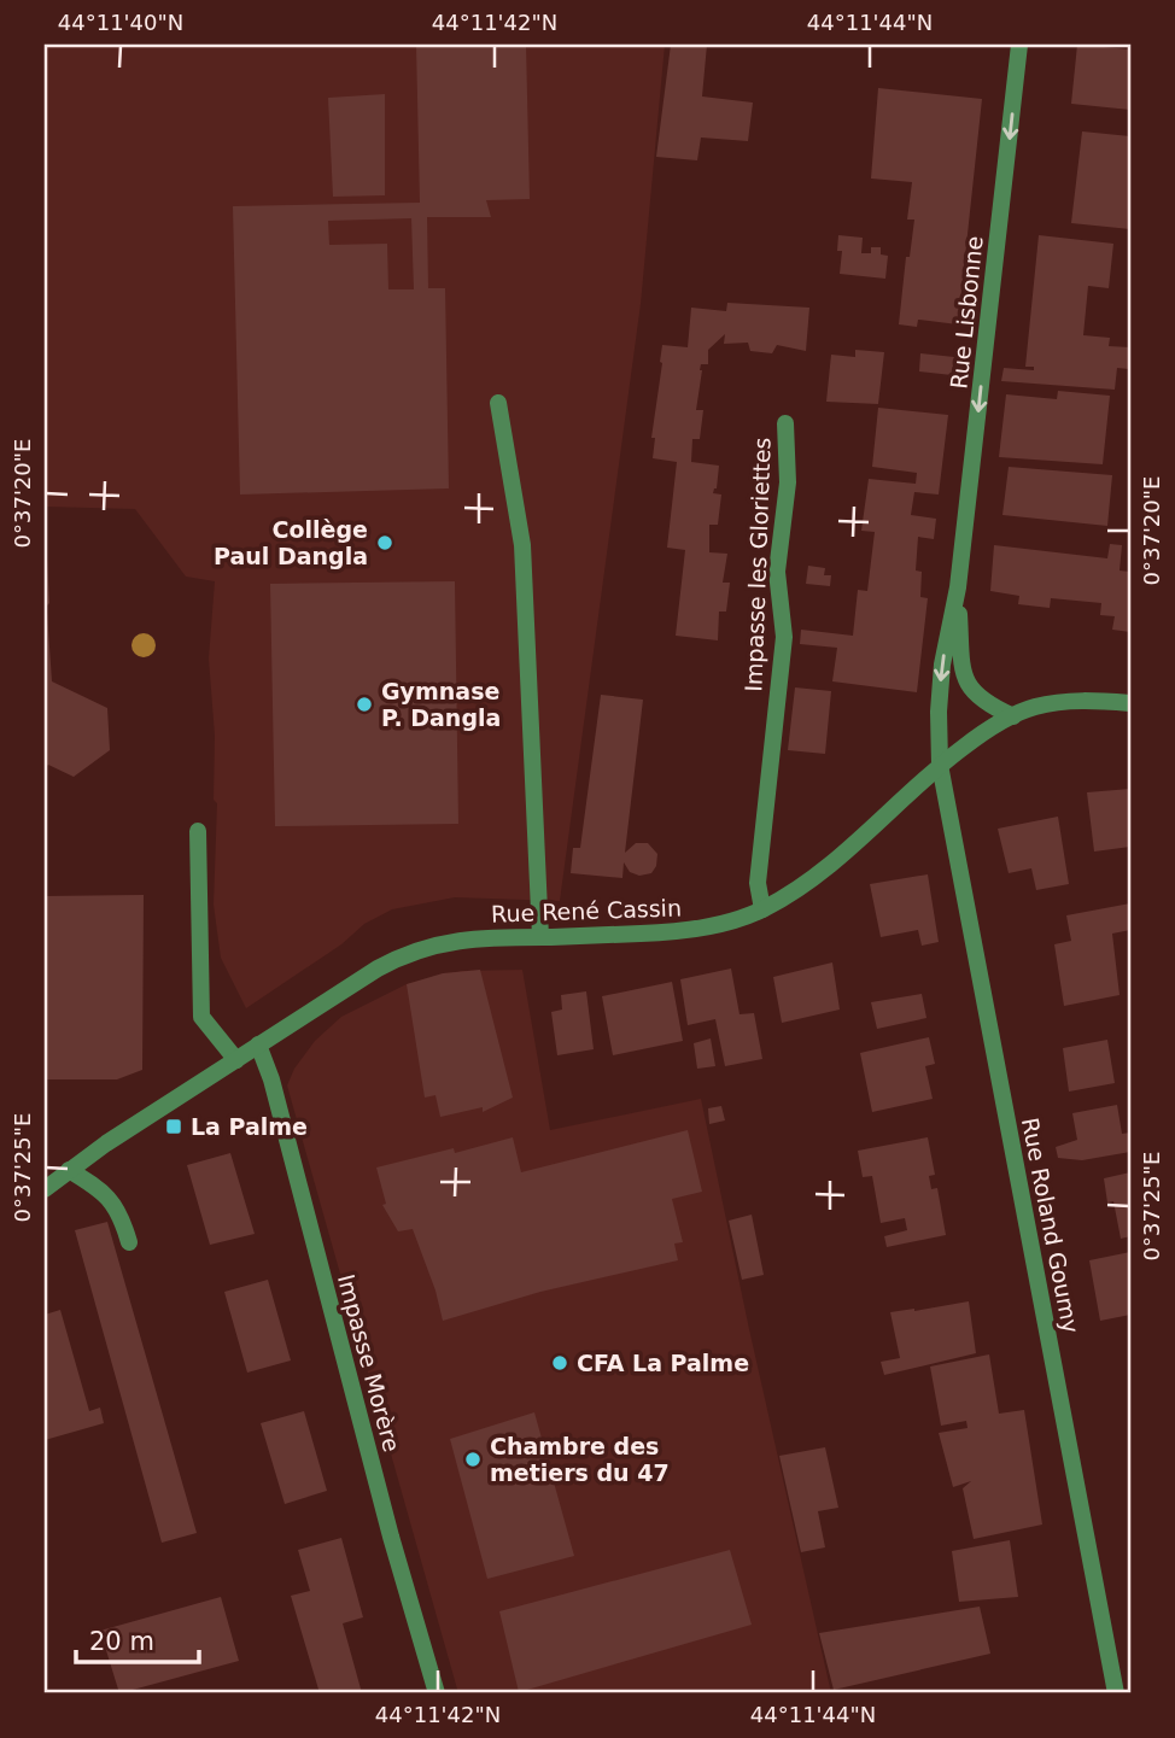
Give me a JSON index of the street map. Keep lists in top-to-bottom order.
{
  "streets": {
    "street": [
      "Rue Lisbonne",
      "Impasse les Gloriettes",
      "Rue René Cassin",
      "Rue Roland Goumy",
      "Impasse Morère"
    ]
  },
  "crossings": [
    ["Rue Lisbonne", "Rue René Cassin"],
    ["Rue Lisbonne", "Rue Roland Goumy"],
    ["Impasse les Gloriettes", "Rue René Cassin"],
    ["Rue René Cassin", "Rue Roland Goumy"],
    ["Rue René Cassin", "Impasse Morère"]
  ],
  "one_way": ["Rue Lisbonne"],
  "places": {
    "other": [
      "Collège Paul Dangla",
      "Gymnase P. Dangla",
      "CFA La Palme",
      "Chambre des metiers du 47"
    ],
    "transit": ["La Palme"]
  },
  "scale_bar": "20 m",
  "coordinates": [
    "44°11'40\"N",
    "44°11'42\"N",
    "44°11'44\"N",
    "0°37'20\"E",
    "0°37'25\"E"
  ]
}
